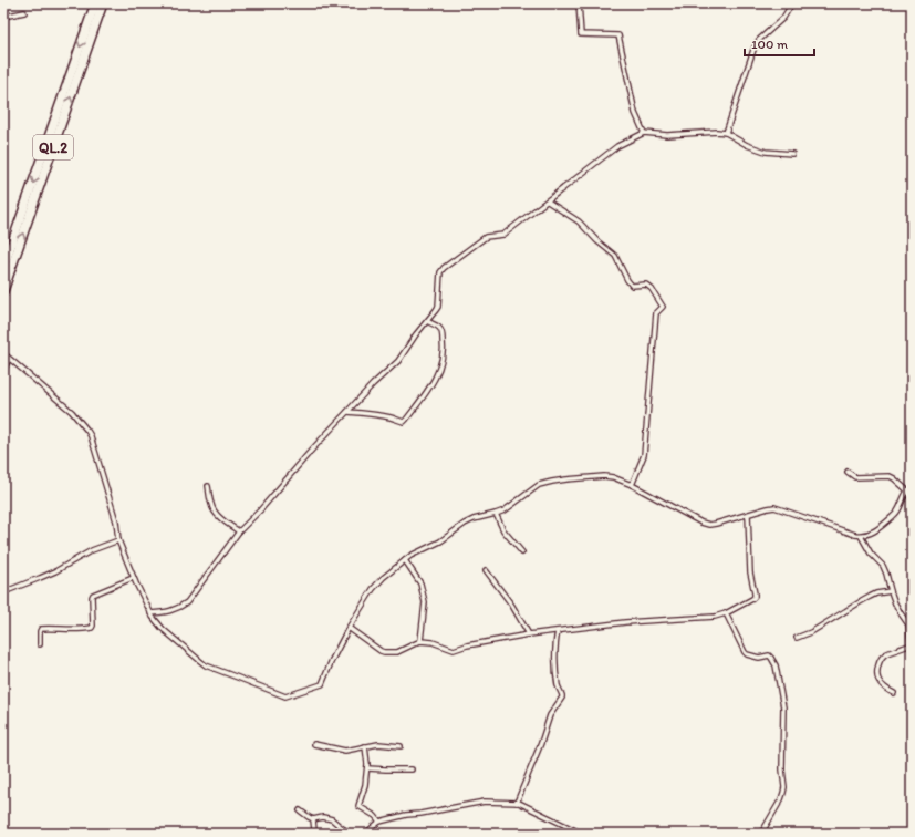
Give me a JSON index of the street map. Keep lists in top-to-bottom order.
{
  "streets": {
    "highway": ["QL.2"]
  },
  "scale_bar": "100 m"
}
